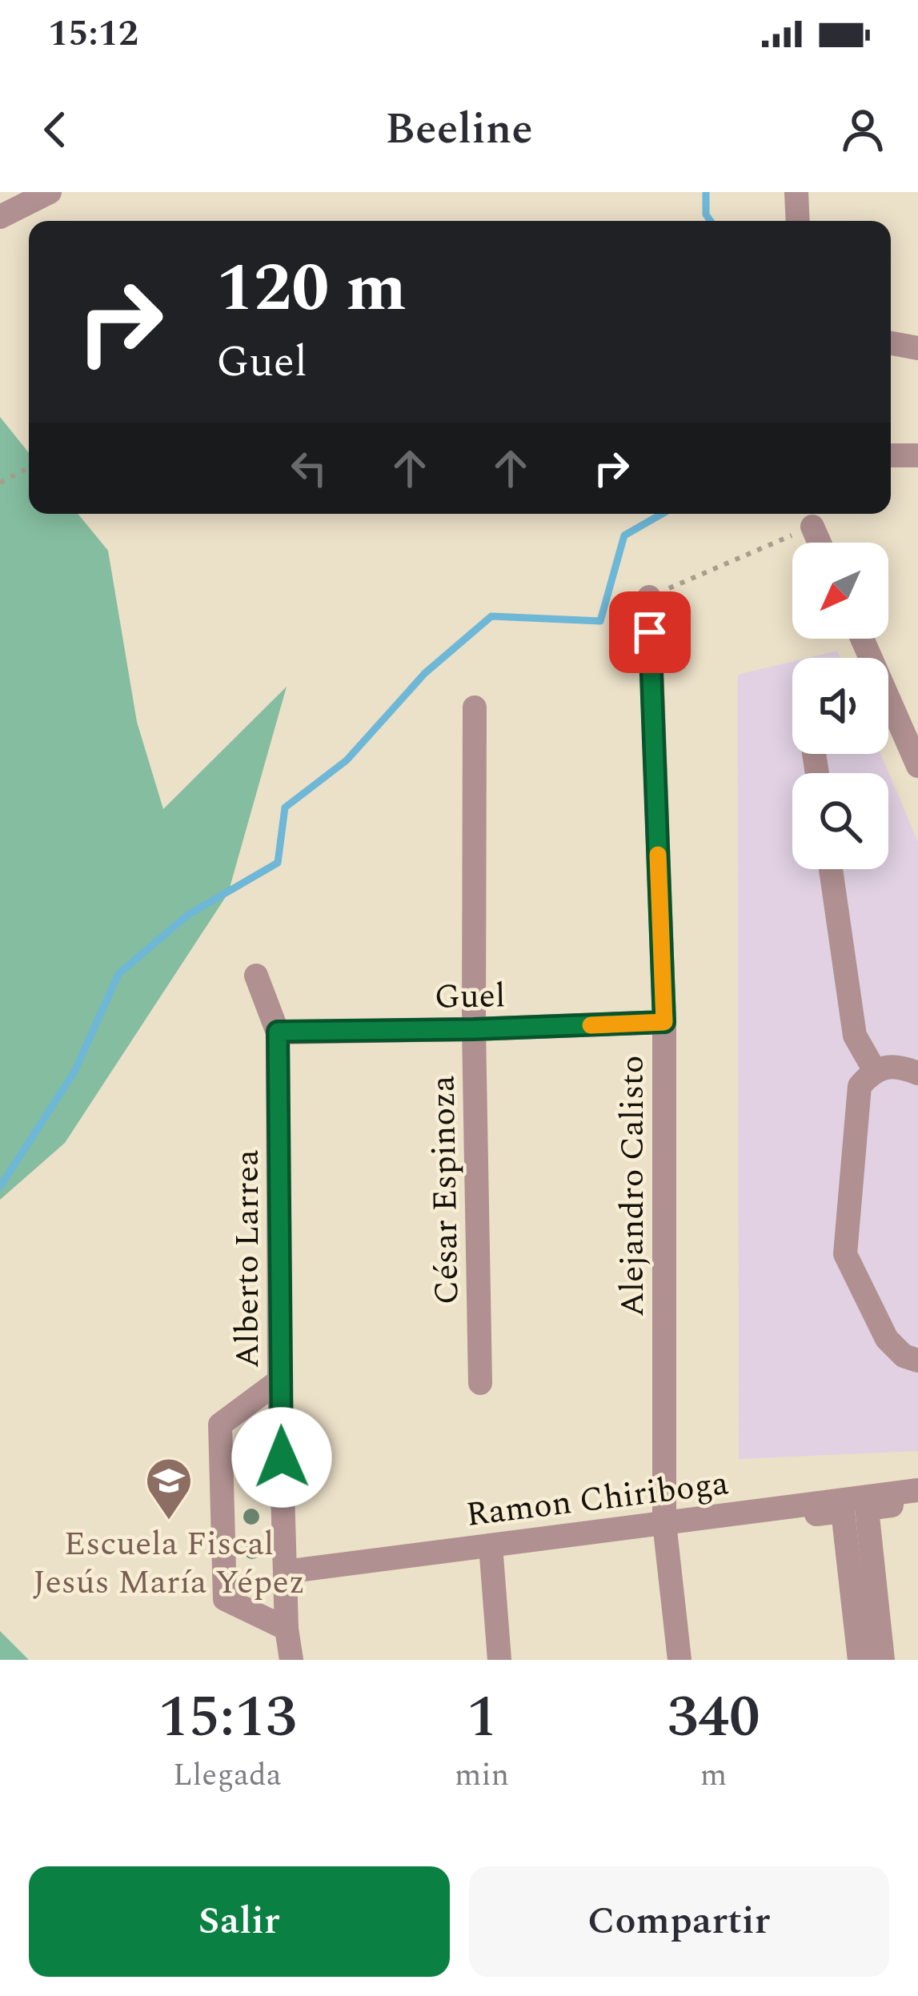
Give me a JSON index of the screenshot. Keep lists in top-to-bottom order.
{
  "streets": {
    "street": [
      "Guel",
      "Alejandro Calisto",
      "César Espinoza",
      "Alberto Larrea",
      "Ramon Chiriboga"
    ]
  },
  "crossings": [
    ["Guel", "Alejandro Calisto"],
    ["Guel", "César Espinoza"],
    ["Guel", "Alberto Larrea"],
    ["Alejandro Calisto", "Ramon Chiriboga"],
    ["Alberto Larrea", "Ramon Chiriboga"]
  ],
  "places": {
    "school or university": ["Escuela Fiscal Jesús María Yépez"]
  },
  "north": "bottom left",
  "page": {
    "status": "15:12",
    "header": "Beeline",
    "turn": ["120 m", "Guel"],
    "eta": [
      "15:13",
      "Llegada",
      "1",
      "min",
      "340",
      "m"
    ],
    "buttons": ["Salir", "Compartir"]
  }
}
